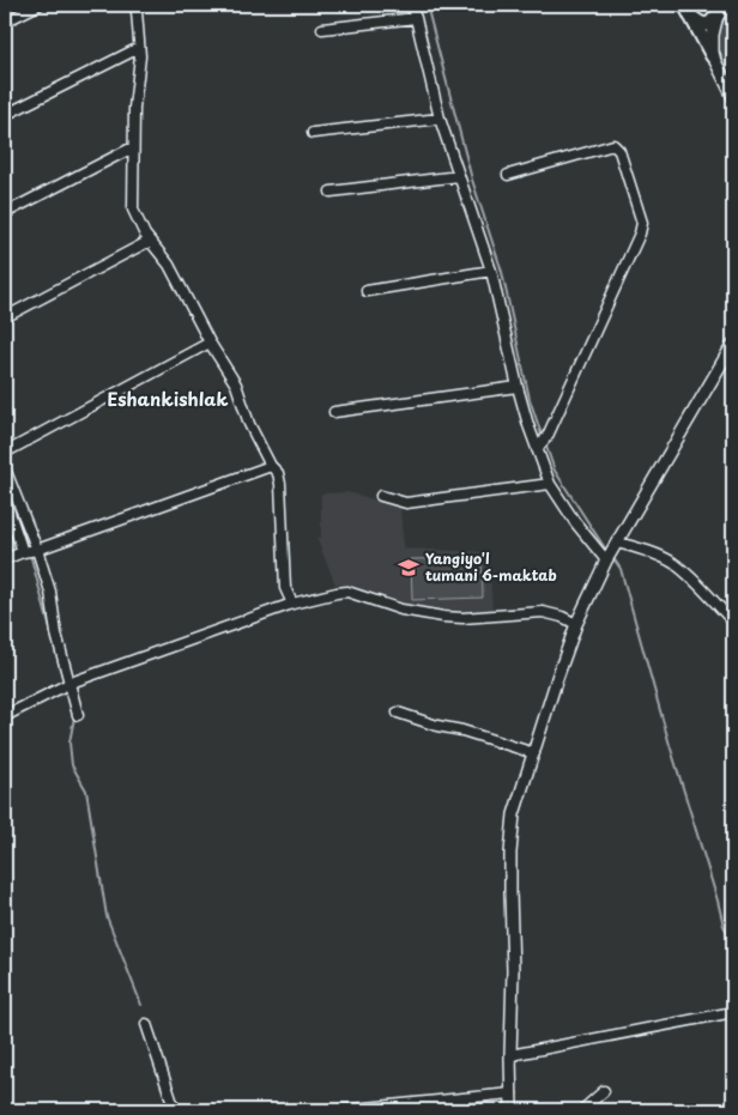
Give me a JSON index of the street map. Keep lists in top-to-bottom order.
{
  "districts": ["Eshankishlak"],
  "places": {
    "school or university": ["Yangiyo'l tumani 6-maktab"]
  }
}
